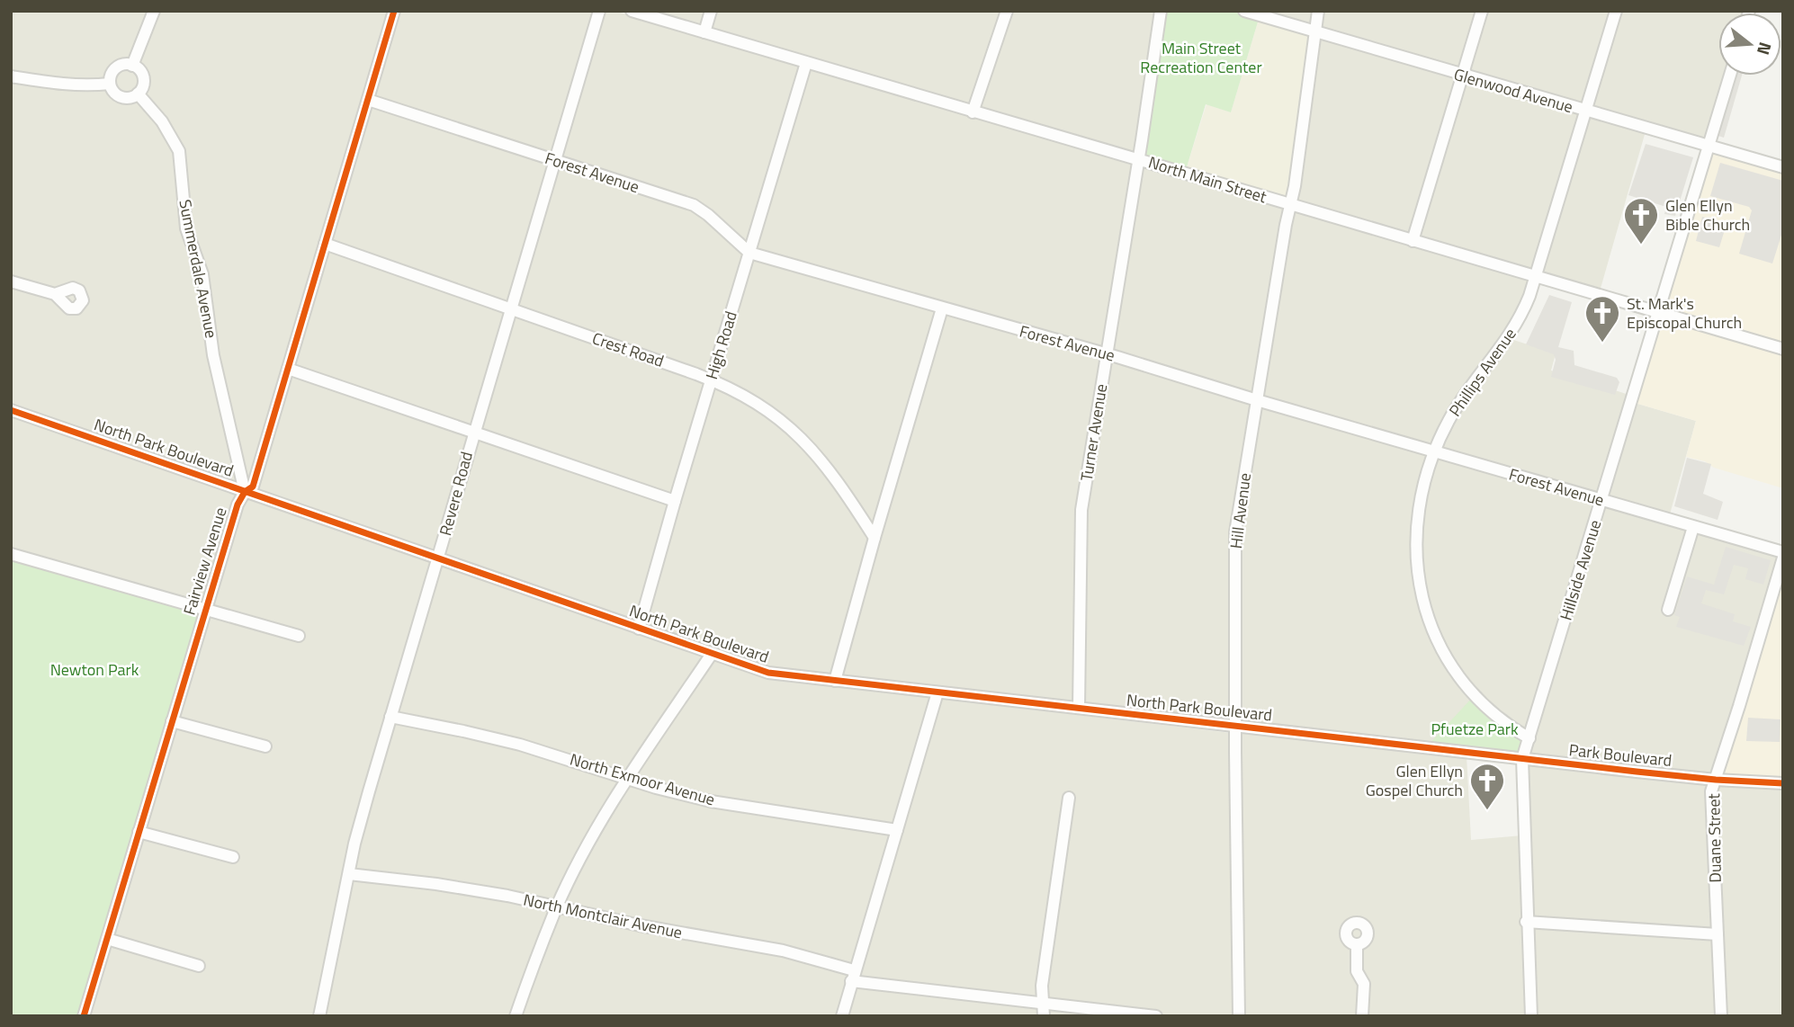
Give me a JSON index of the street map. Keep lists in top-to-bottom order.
{
  "streets": {
    "street": [
      "Glenwood Avenue",
      "Forest Avenue",
      "North Main Street",
      "Summerdale Avenue",
      "High Road",
      "Crest Road",
      "Phillips Avenue",
      "Turner Avenue",
      "North Park Boulevard",
      "Revere Road",
      "Hill Avenue",
      "Fairview Avenue",
      "Hillside Avenue",
      "Park Boulevard",
      "North Exmoor Avenue",
      "Duane Street",
      "North Montclair Avenue"
    ]
  },
  "crossings": [
    ["Glenwood Avenue", "Phillips Avenue"],
    ["Glenwood Avenue", "Hill Avenue"],
    ["Glenwood Avenue", "Hillside Avenue"],
    ["Forest Avenue", "High Road"],
    ["Forest Avenue", "Phillips Avenue"],
    ["Forest Avenue", "Turner Avenue"],
    ["Forest Avenue", "Revere Road"],
    ["Forest Avenue", "Hill Avenue"],
    ["Forest Avenue", "Fairview Avenue"],
    ["Forest Avenue", "Hillside Avenue"],
    ["North Main Street", "High Road"],
    ["North Main Street", "Phillips Avenue"],
    ["North Main Street", "Turner Avenue"],
    ["North Main Street", "Hill Avenue"],
    ["North Main Street", "Hillside Avenue"],
    ["Summerdale Avenue", "North Park Boulevard"],
    ["Summerdale Avenue", "Fairview Avenue"],
    ["High Road", "Crest Road"],
    ["High Road", "North Park Boulevard"],
    ["Crest Road", "Revere Road"],
    ["Crest Road", "Fairview Avenue"],
    ["Phillips Avenue", "Hillside Avenue"],
    ["Turner Avenue", "North Park Boulevard"],
    ["North Park Boulevard", "Revere Road"],
    ["North Park Boulevard", "Hill Avenue"],
    ["North Park Boulevard", "Fairview Avenue"],
    ["North Park Boulevard", "Hillside Avenue"],
    ["North Park Boulevard", "Park Boulevard"],
    ["Revere Road", "North Exmoor Avenue"],
    ["Revere Road", "North Montclair Avenue"],
    ["Hillside Avenue", "Park Boulevard"],
    ["Park Boulevard", "Duane Street"]
  ],
  "parks": ["Main Street Recreation Center", "Newton Park", "Pfuetze Park"],
  "places": {
    "church": ["Glen Ellyn Bible Church", "St. Mark's Episcopal Church", "Glen Ellyn Gospel Church"]
  },
  "north": "right"
}
